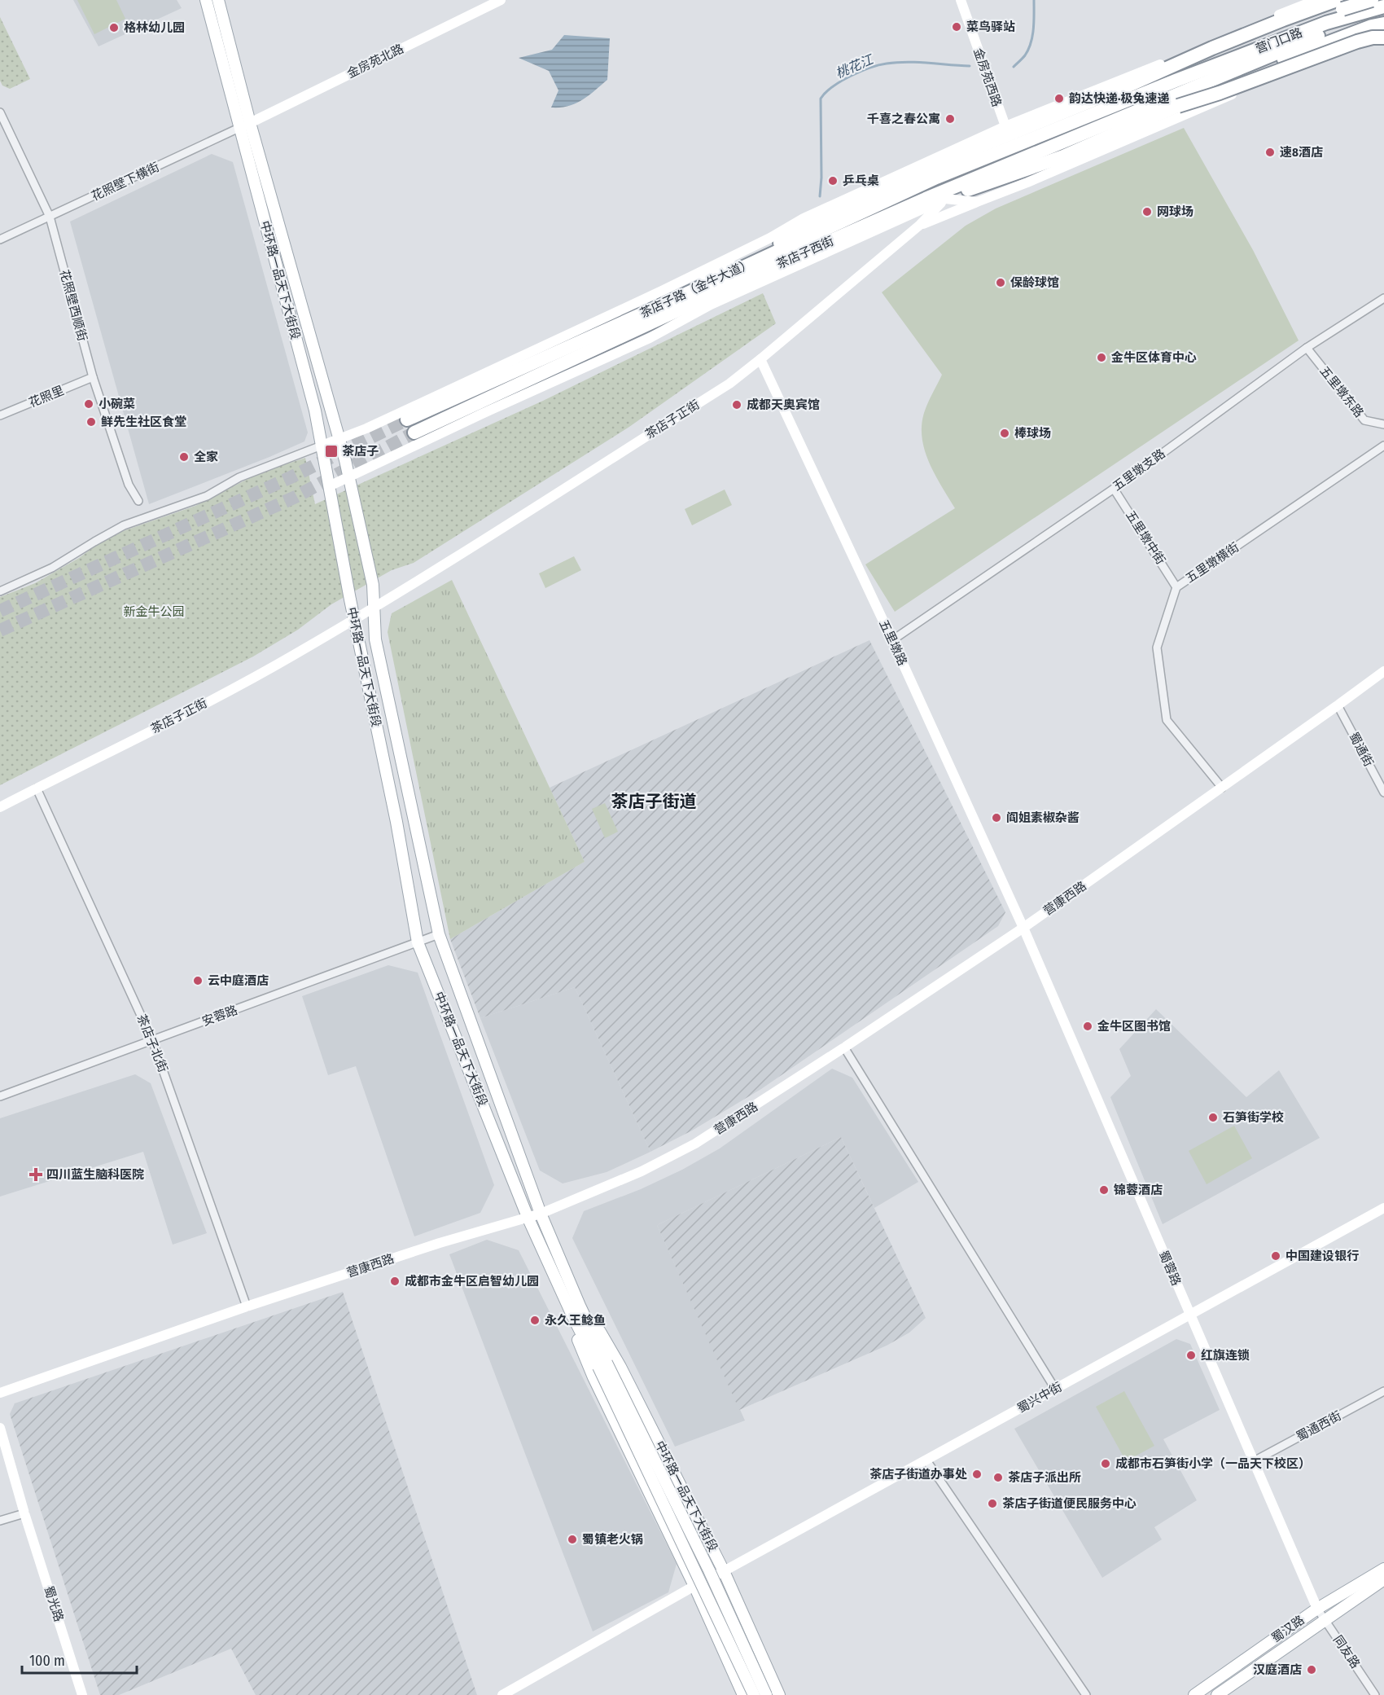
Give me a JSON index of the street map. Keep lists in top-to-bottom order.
{
  "streets": {
    "highway": ["营门口路", "茶店子西街", "茶店子路（金牛大道）"],
    "main road": ["中环路一品天下大街段", "蜀汉路"],
    "street": [
      "金房苑北路",
      "金房苑西路",
      "花照壁下横街",
      "花照壁西顺街",
      "五里墩东路",
      "花照里",
      "茶店子正街",
      "五里墩支路",
      "五里墩中街",
      "五里墩横街",
      "五里墩路",
      "蜀通街",
      "营康西路",
      "安蓉路",
      "茶店子北街",
      "蜀蓉路",
      "蜀兴中街",
      "蜀通西街",
      "蜀光路",
      "同友路"
    ]
  },
  "crossings": [
    ["营门口路", "茶店子西街"],
    ["营门口路", "茶店子路（金牛大道）"],
    ["金房苑北路", "花照壁下横街"],
    ["金房苑北路", "中环路一品天下大街段"],
    ["花照壁下横街", "中环路一品天下大街段"],
    ["花照壁下横街", "花照壁西顺街"],
    ["茶店子西街", "茶店子正街"],
    ["中环路一品天下大街段", "茶店子正街"],
    ["中环路一品天下大街段", "营康西路"],
    ["中环路一品天下大街段", "安蓉路"],
    ["中环路一品天下大街段", "蜀兴中街"],
    ["花照壁西顺街", "花照里"],
    ["五里墩东路", "五里墩支路"],
    ["茶店子正街", "五里墩路"],
    ["茶店子正街", "茶店子北街"],
    ["五里墩支路", "五里墩中街"],
    ["五里墩支路", "五里墩路"],
    ["五里墩中街", "五里墩横街"],
    ["五里墩横街", "营康西路"],
    ["五里墩路", "营康西路"],
    ["五里墩路", "蜀蓉路"],
    ["蜀通街", "营康西路"],
    ["营康西路", "茶店子北街"],
    ["营康西路", "蜀蓉路"],
    ["安蓉路", "茶店子北街"],
    ["蜀蓉路", "蜀兴中街"],
    ["蜀蓉路", "蜀通西街"],
    ["蜀蓉路", "蜀汉路"],
    ["蜀蓉路", "同友路"],
    ["蜀汉路", "同友路"]
  ],
  "districts": ["茶店子街道"],
  "water": ["桃花江"],
  "parks": ["新金牛公园"],
  "places": {
    "other": [
      "菜鸟驿站",
      "格林幼儿园",
      "韵达快递·极兔速递",
      "千喜之春公寓",
      "速8酒店",
      "乒乓桌",
      "网球场",
      "保龄球馆",
      "金牛区体育中心",
      "小碗菜",
      "成都天奥宾馆",
      "鲜先生社区食堂",
      "棒球场",
      "全家",
      "阎姐素椒杂酱",
      "云中庭酒店",
      "金牛区图书馆",
      "石笋街学校",
      "锦蓉酒店",
      "中国建设银行",
      "成都市金牛区启智幼儿园",
      "永久王鲶鱼",
      "红旗连锁",
      "成都市石笋街小学（一品天下校区）",
      "茶店子街道办事处",
      "茶店子派出所",
      "茶店子街道便民服务中心",
      "蜀镇老火锅",
      "汉庭酒店"
    ],
    "transit": ["茶店子"],
    "health": ["四川蓝生脑科医院"]
  },
  "scale_bar": "100 m"
}
